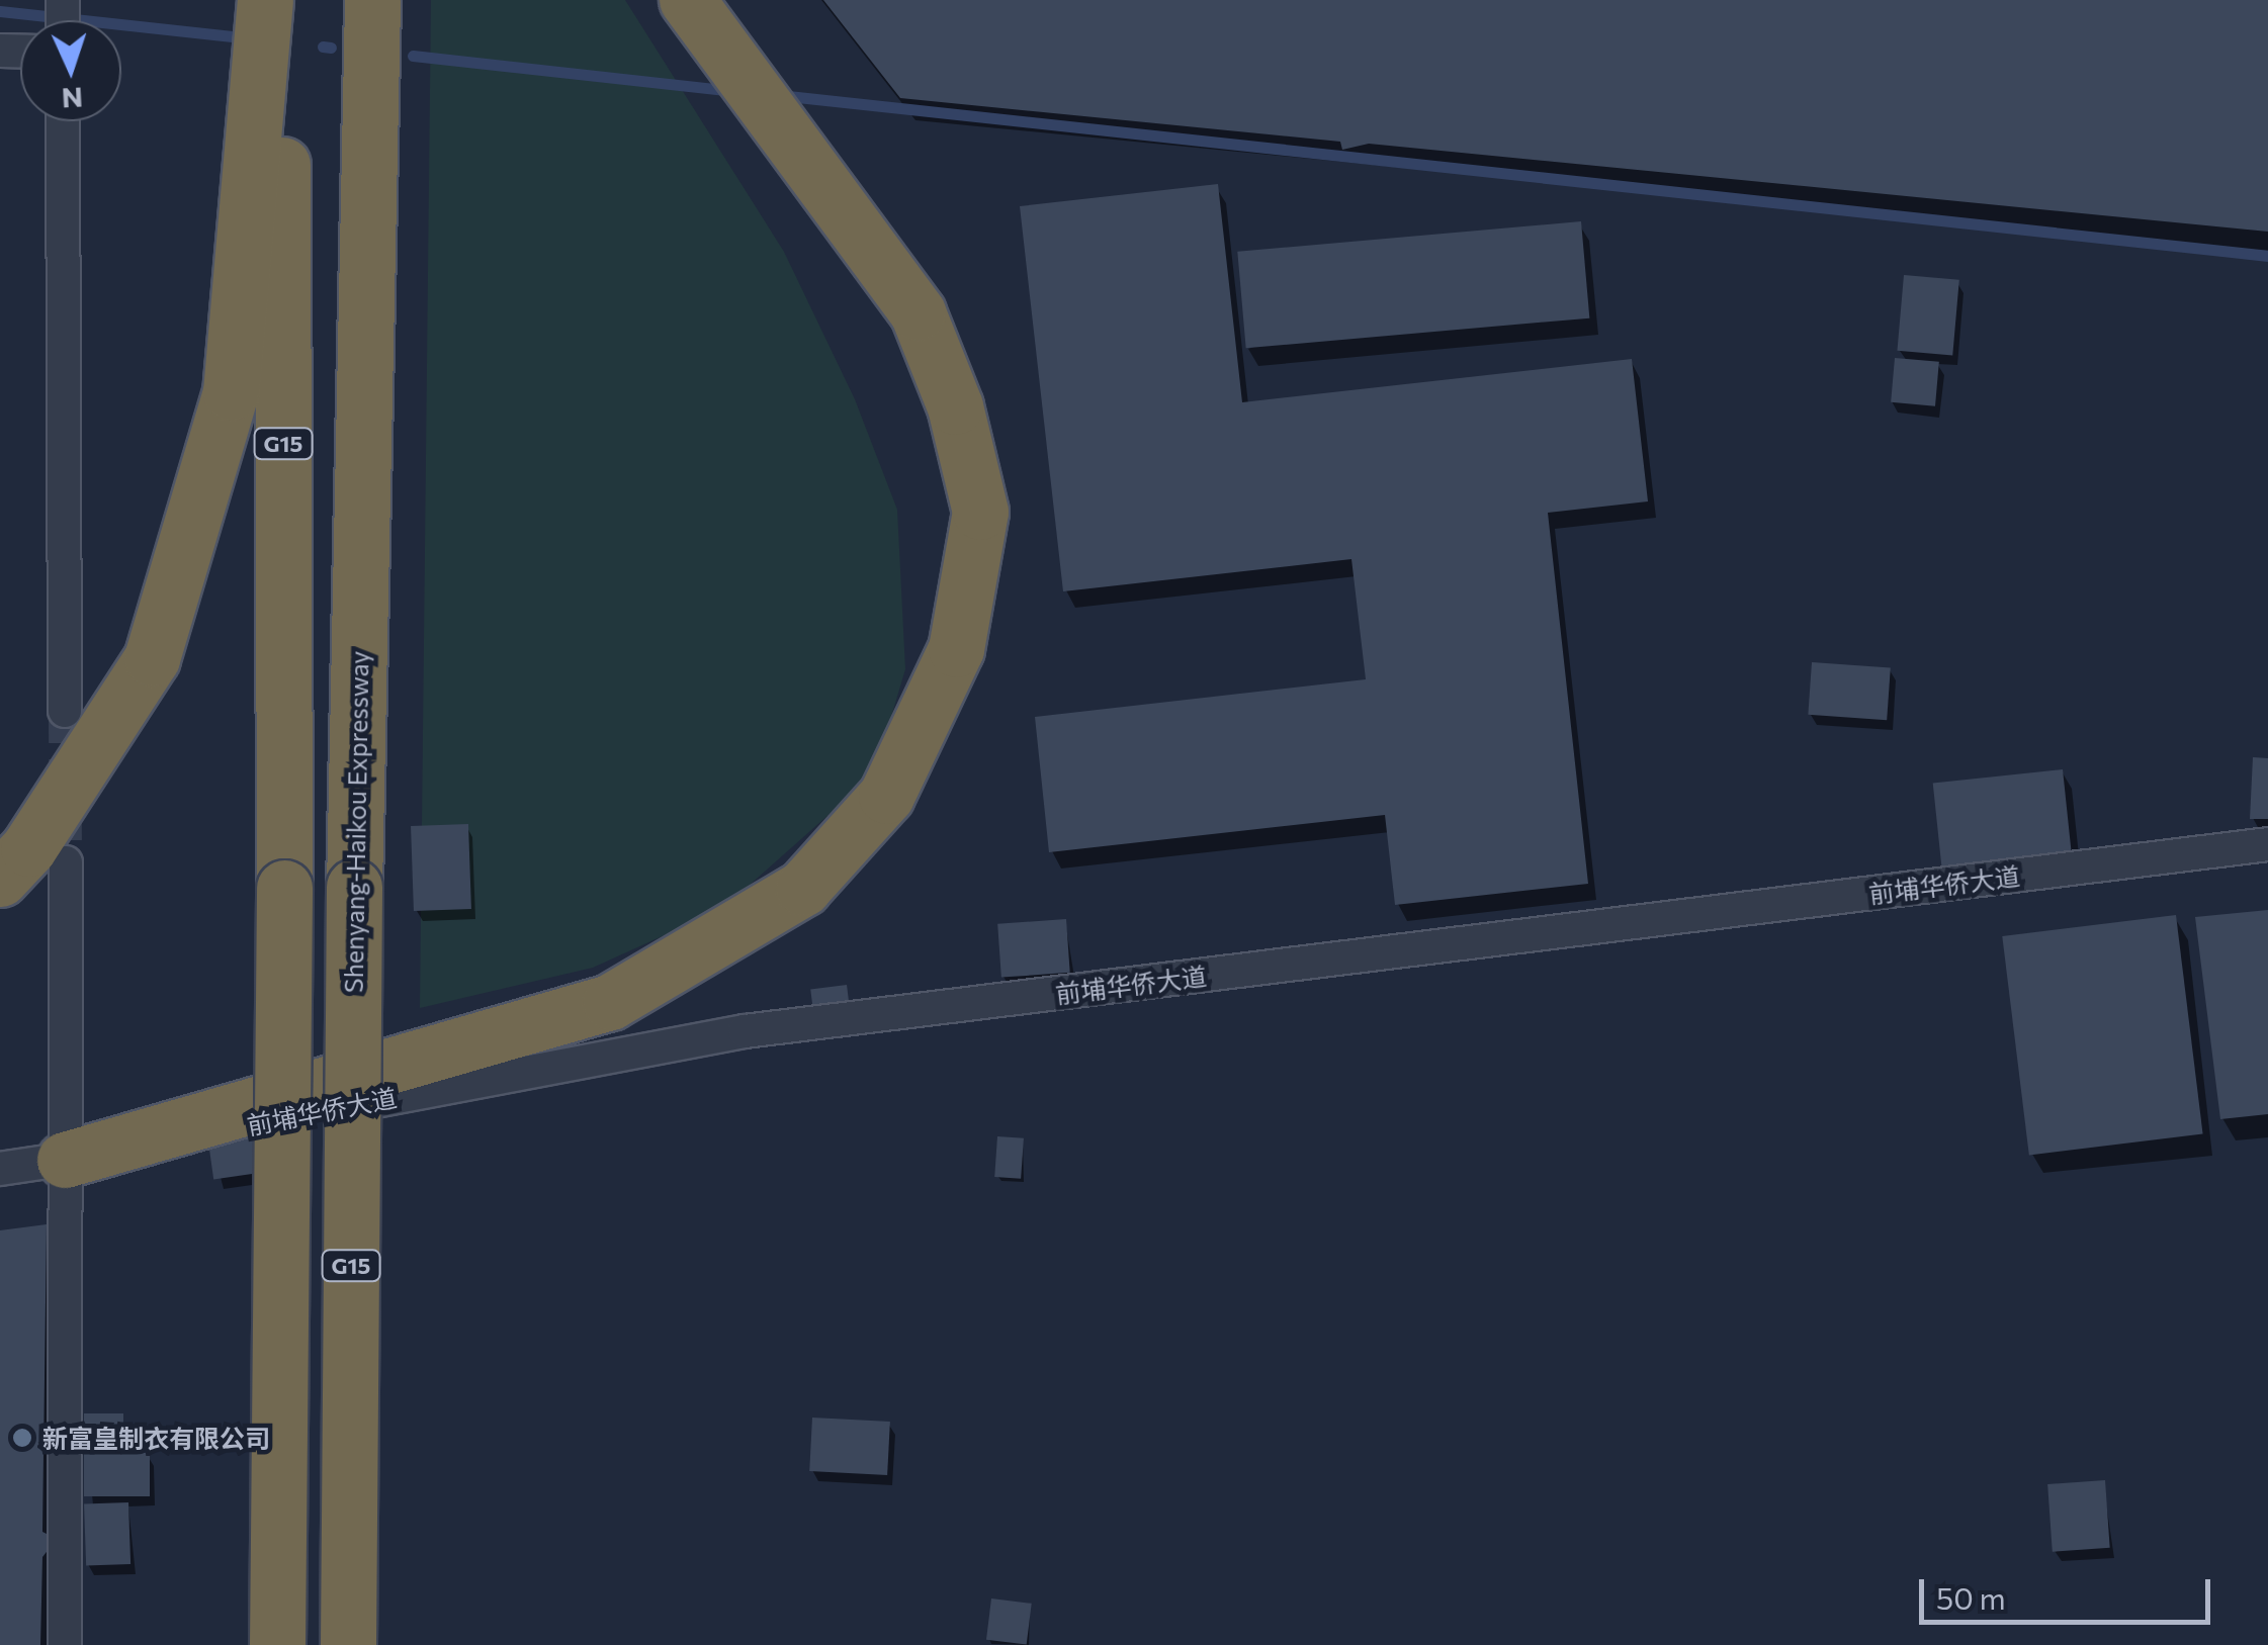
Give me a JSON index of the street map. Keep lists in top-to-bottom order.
{
  "streets": {
    "highway": ["G15", "Shenyang-Haikou Expressway"],
    "street": ["前埔华侨大道"]
  },
  "places": ["新富皇制衣有限公司"],
  "scale_bar": "50 m",
  "north": "bottom"
}
